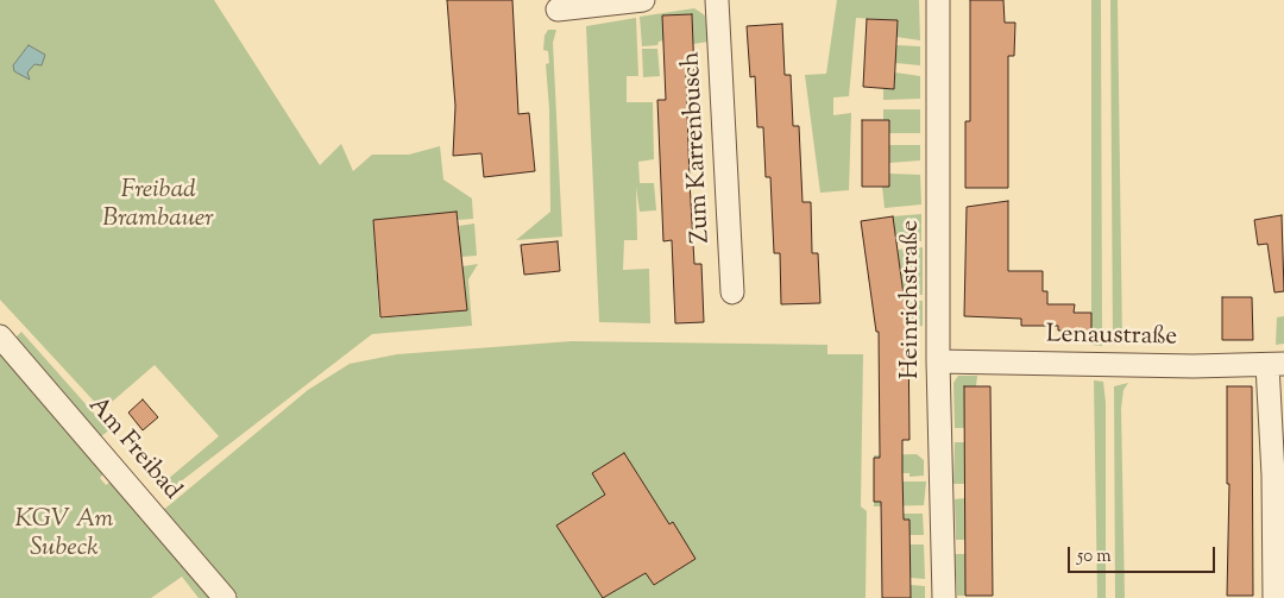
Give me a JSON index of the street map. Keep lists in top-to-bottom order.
{
  "streets": {
    "street": [
      "Zum Karrenbusch",
      "Heinrichstraße",
      "Lenaustraße",
      "Am Freibad"
    ]
  },
  "crossings": [
    ["Heinrichstraße", "Lenaustraße"]
  ],
  "parks": ["Freibad Brambauer", "KGV Am Subeck"],
  "scale_bar": "50 m"
}
